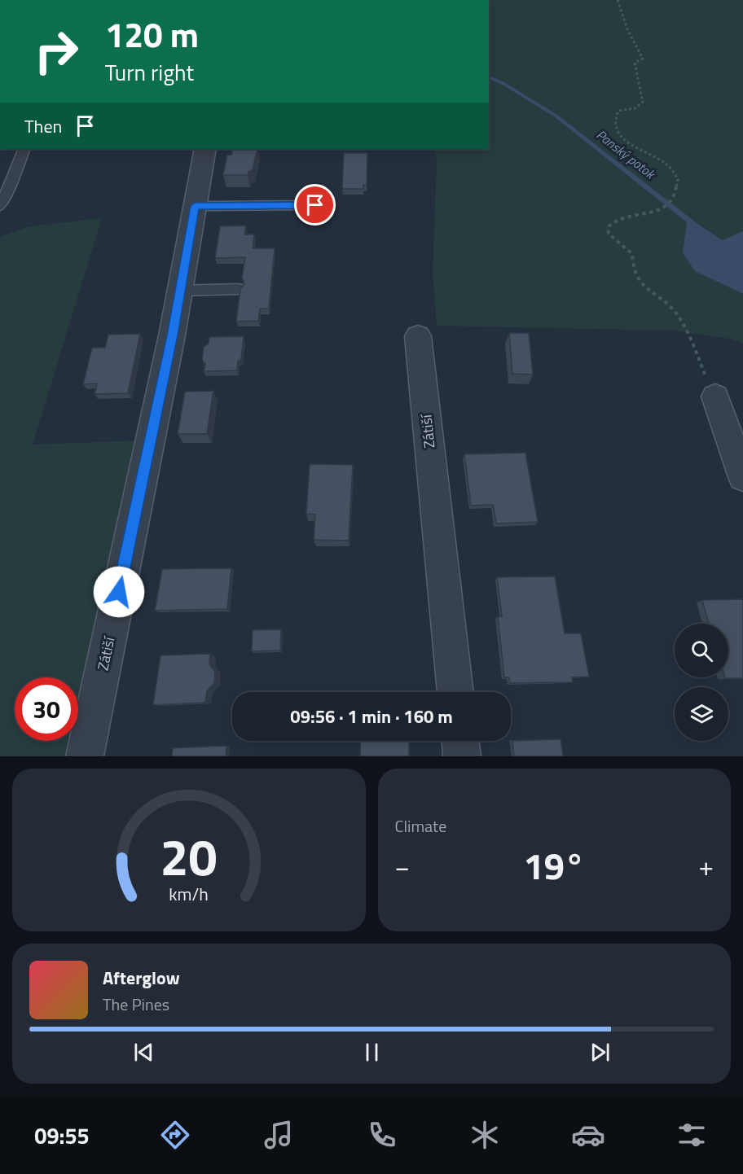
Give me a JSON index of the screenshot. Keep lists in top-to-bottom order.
{
  "streets": {
    "street": ["Zátiší"]
  },
  "water": ["Panský potok"],
  "page": {
    "turn": ["120 m", "Turn right"],
    "then": "Then",
    "limit": "30",
    "trip": "09:56 · 1 min · 160 m",
    "tile": "Climate",
    "heat": ["−", "19°", "+"],
    "song": ["Afterglow", "The Pines"],
    "tabs": "09:55",
    "gauge": ["20", "km/h"]
  }
}
